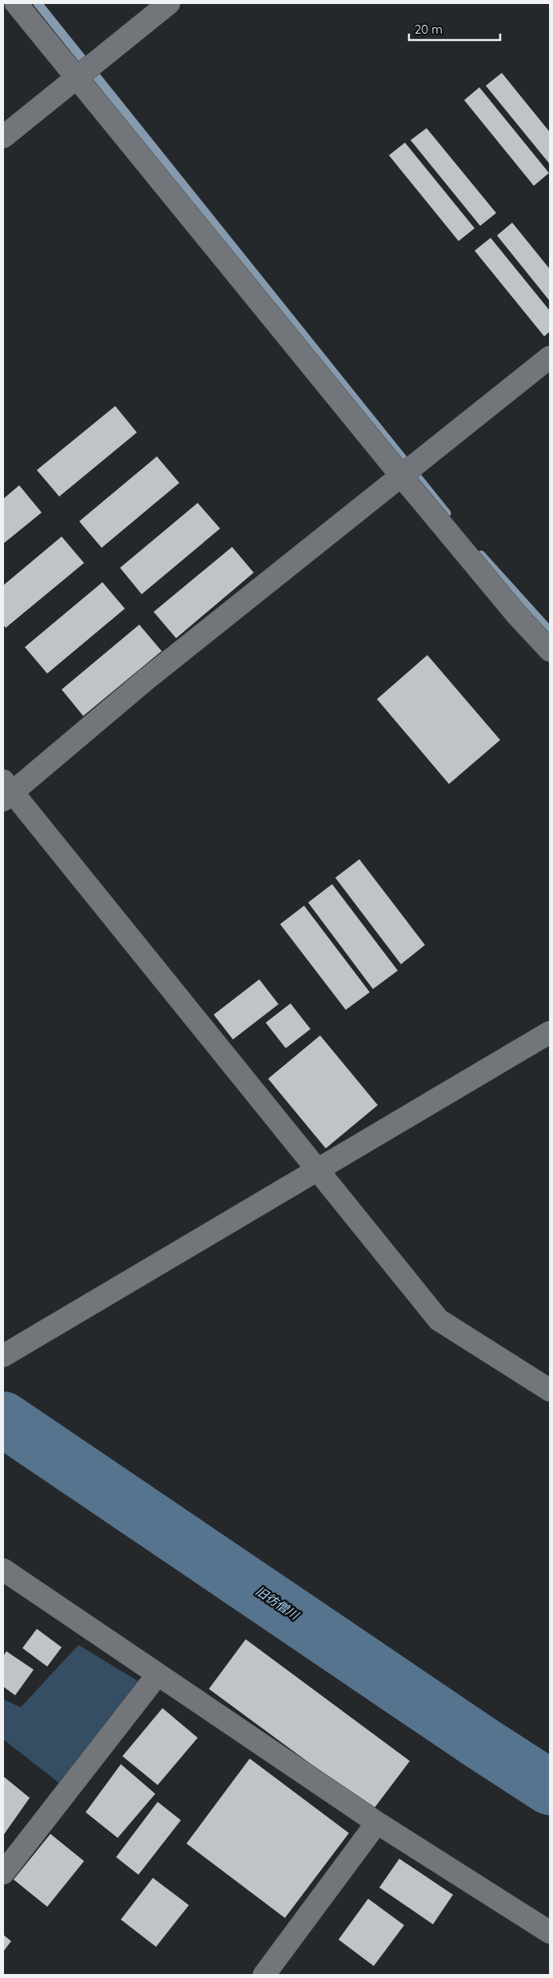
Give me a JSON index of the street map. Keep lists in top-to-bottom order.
{
  "water": ["旧彷僧川"],
  "scale_bar": "20 m"
}
